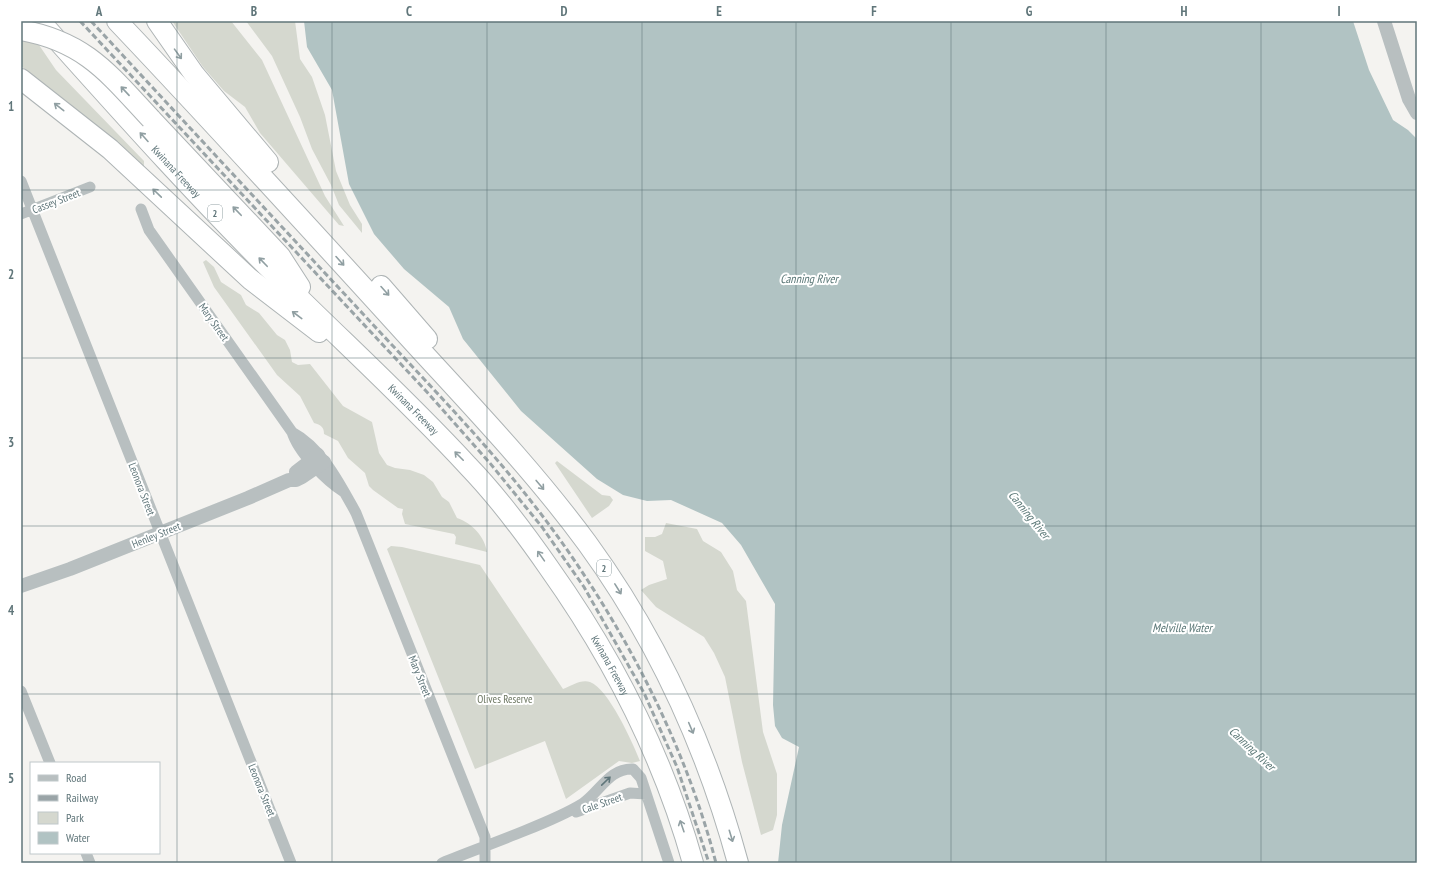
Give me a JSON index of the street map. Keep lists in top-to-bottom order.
{
  "streets": {
    "highway": ["Kwinana Freeway", "2"],
    "street": [
      "Cassey Street",
      "Mary Street",
      "Leonora Street",
      "Henley Street",
      "Cale Street"
    ]
  },
  "crossings": [
    ["Cassey Street", "Leonora Street"],
    ["Mary Street", "Henley Street"],
    ["Mary Street", "Cale Street"],
    ["Leonora Street", "Henley Street"]
  ],
  "water": ["Canning River", "Melville Water"],
  "parks": ["Olives Reserve"],
  "legend": [
    "Road",
    "Railway",
    "Park",
    "Water"
  ],
  "grid": {
    "columns": [
      "A",
      "B",
      "C",
      "D",
      "E",
      "F",
      "G",
      "H",
      "I"
    ],
    "rows": [
      "1",
      "2",
      "3",
      "4",
      "5"
    ]
  }
}
